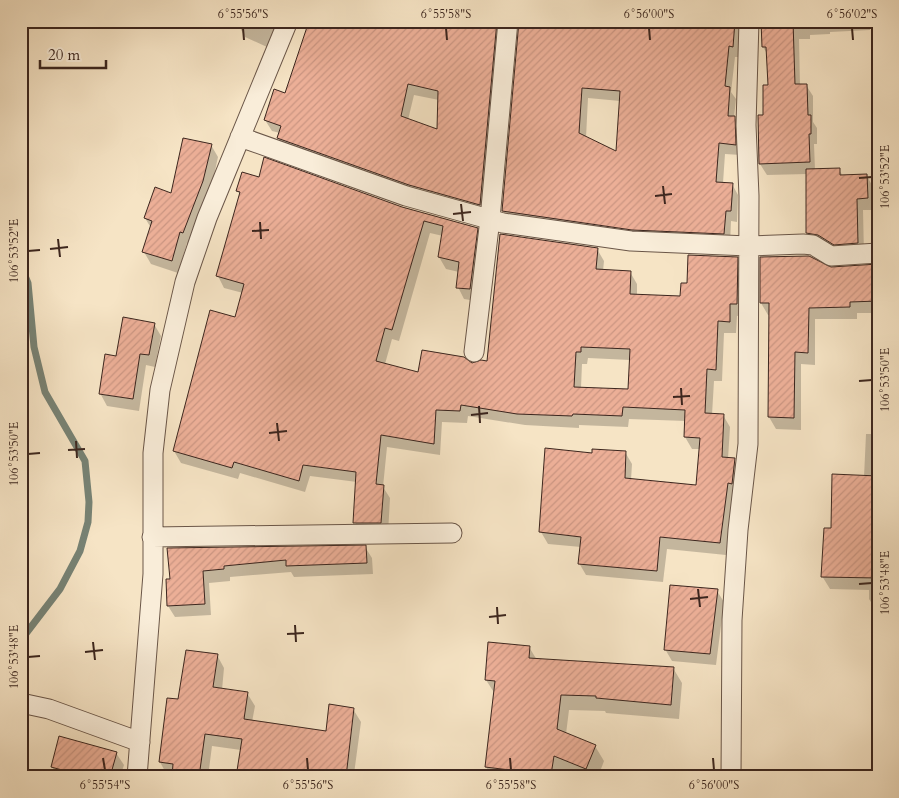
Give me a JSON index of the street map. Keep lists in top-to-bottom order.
{
  "scale_bar": "20 m",
  "coordinates": [
    "6°55'56\"S",
    "6°55'58\"S",
    "6°56'00\"S",
    "6°56'02\"S",
    "106°53'52\"E",
    "106°53'50\"E",
    "106°53'48\"E",
    "6°55'54\"S"
  ]
}
